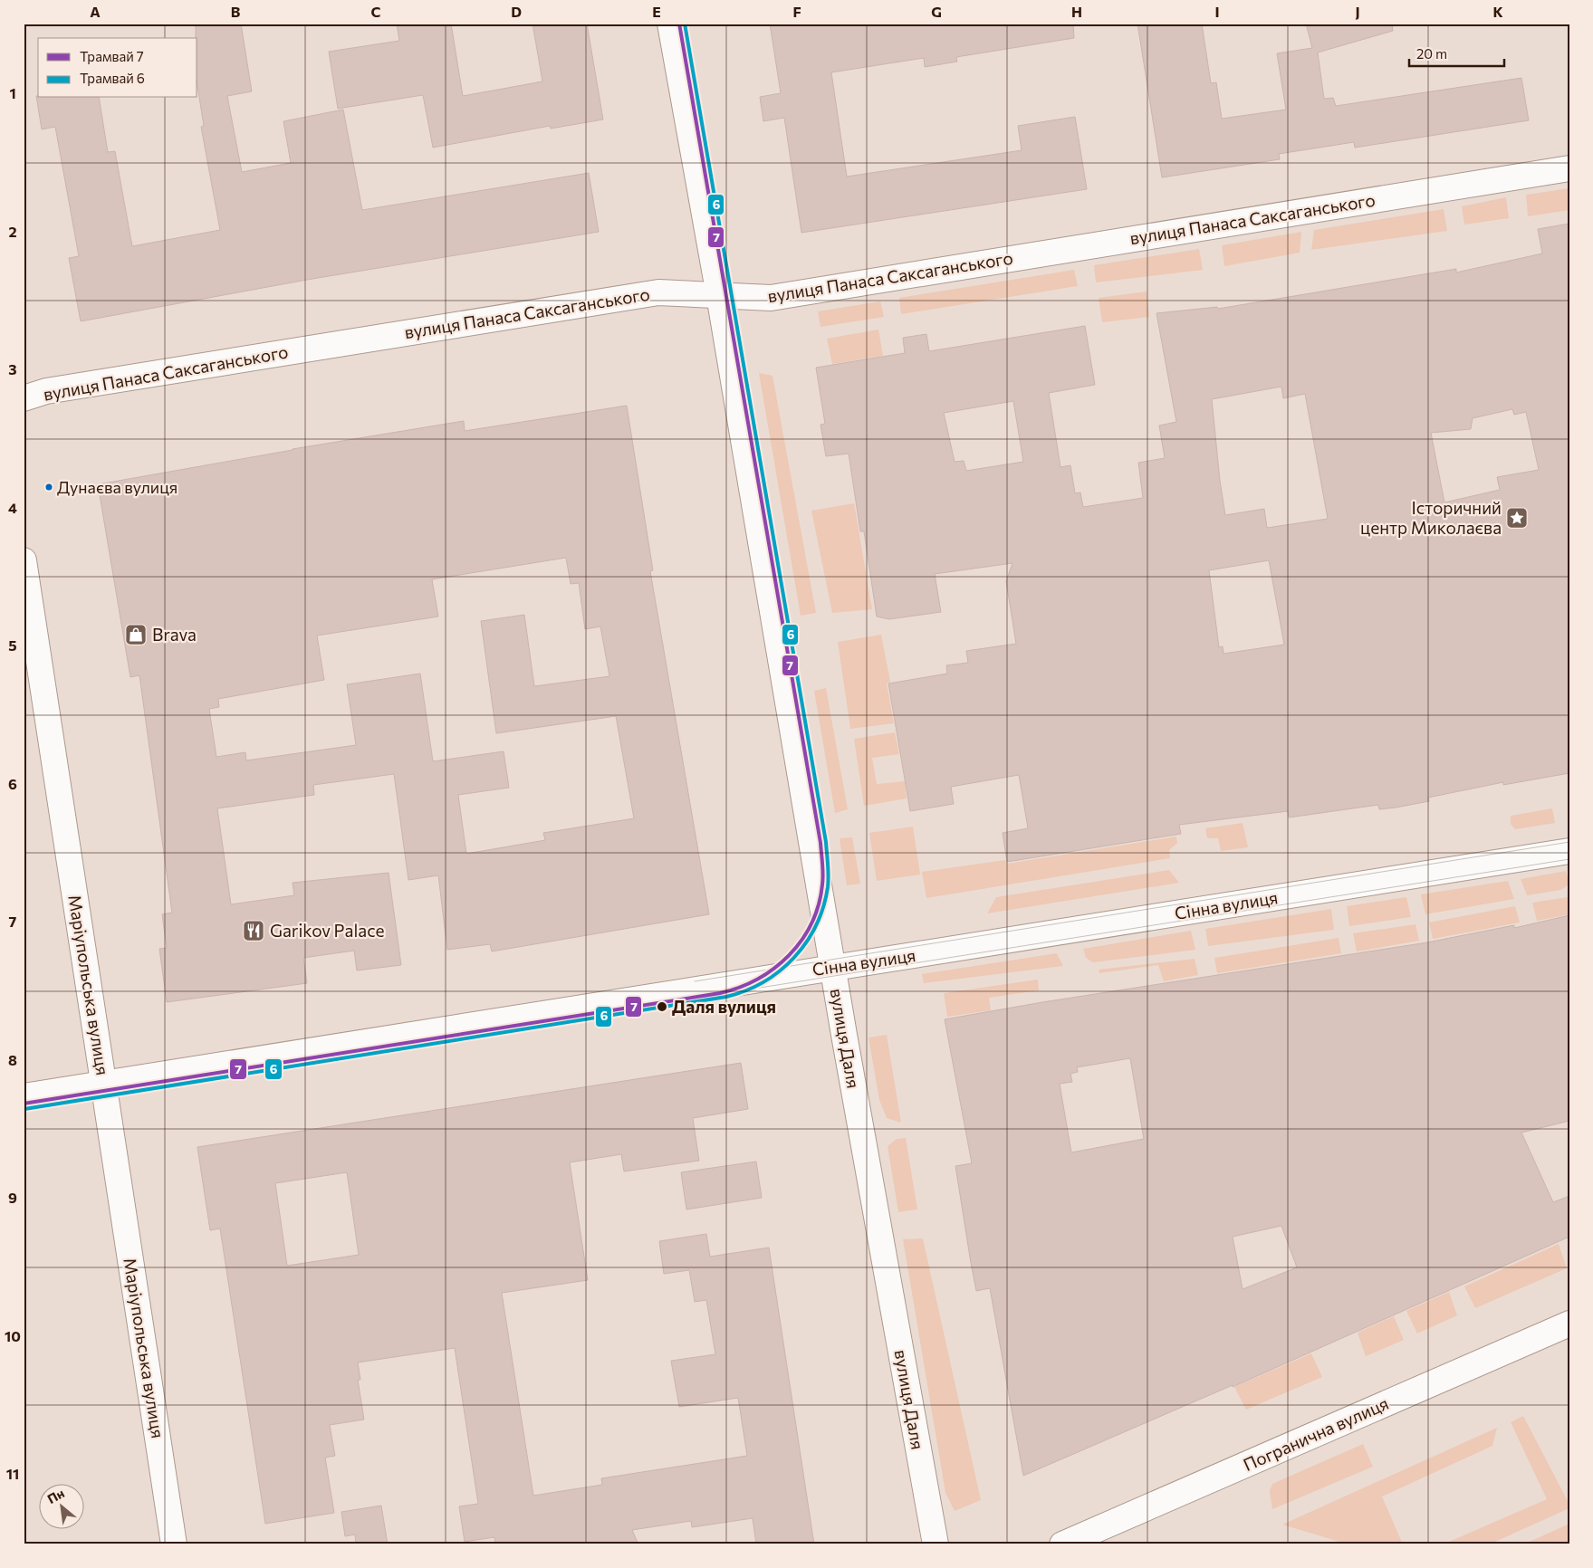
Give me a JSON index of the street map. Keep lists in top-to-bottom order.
{
  "streets": {
    "street": [
      "вулиця Панаса Саксаганського",
      "Сінна вулиця",
      "Маріупольська вулиця",
      "вулиця Даля",
      "Погранична вулиця"
    ]
  },
  "crossings": [
    ["вулиця Панаса Саксаганського", "вулиця Даля"],
    ["Сінна вулиця", "Маріупольська вулиця"],
    ["Сінна вулиця", "вулиця Даля"]
  ],
  "places": {
    "other": ["Дунаєва вулиця", "Даля вулиця"],
    "place": ["Історичний центр Миколаєва"],
    "shop": ["Brava"],
    "restaurant": ["Garikov Palace"]
  },
  "lines": ["tram line 7", "tram line 6"],
  "legend": ["Трамвай 7", "Трамвай 6"],
  "scale_bar": "20 m",
  "north": "top left",
  "grid": {
    "columns": [
      "A",
      "B",
      "C",
      "D",
      "E",
      "F",
      "G",
      "H",
      "I",
      "J",
      "K"
    ],
    "rows": [
      "1",
      "2",
      "3",
      "4",
      "5",
      "6",
      "7",
      "8",
      "9",
      "10",
      "11"
    ]
  }
}
